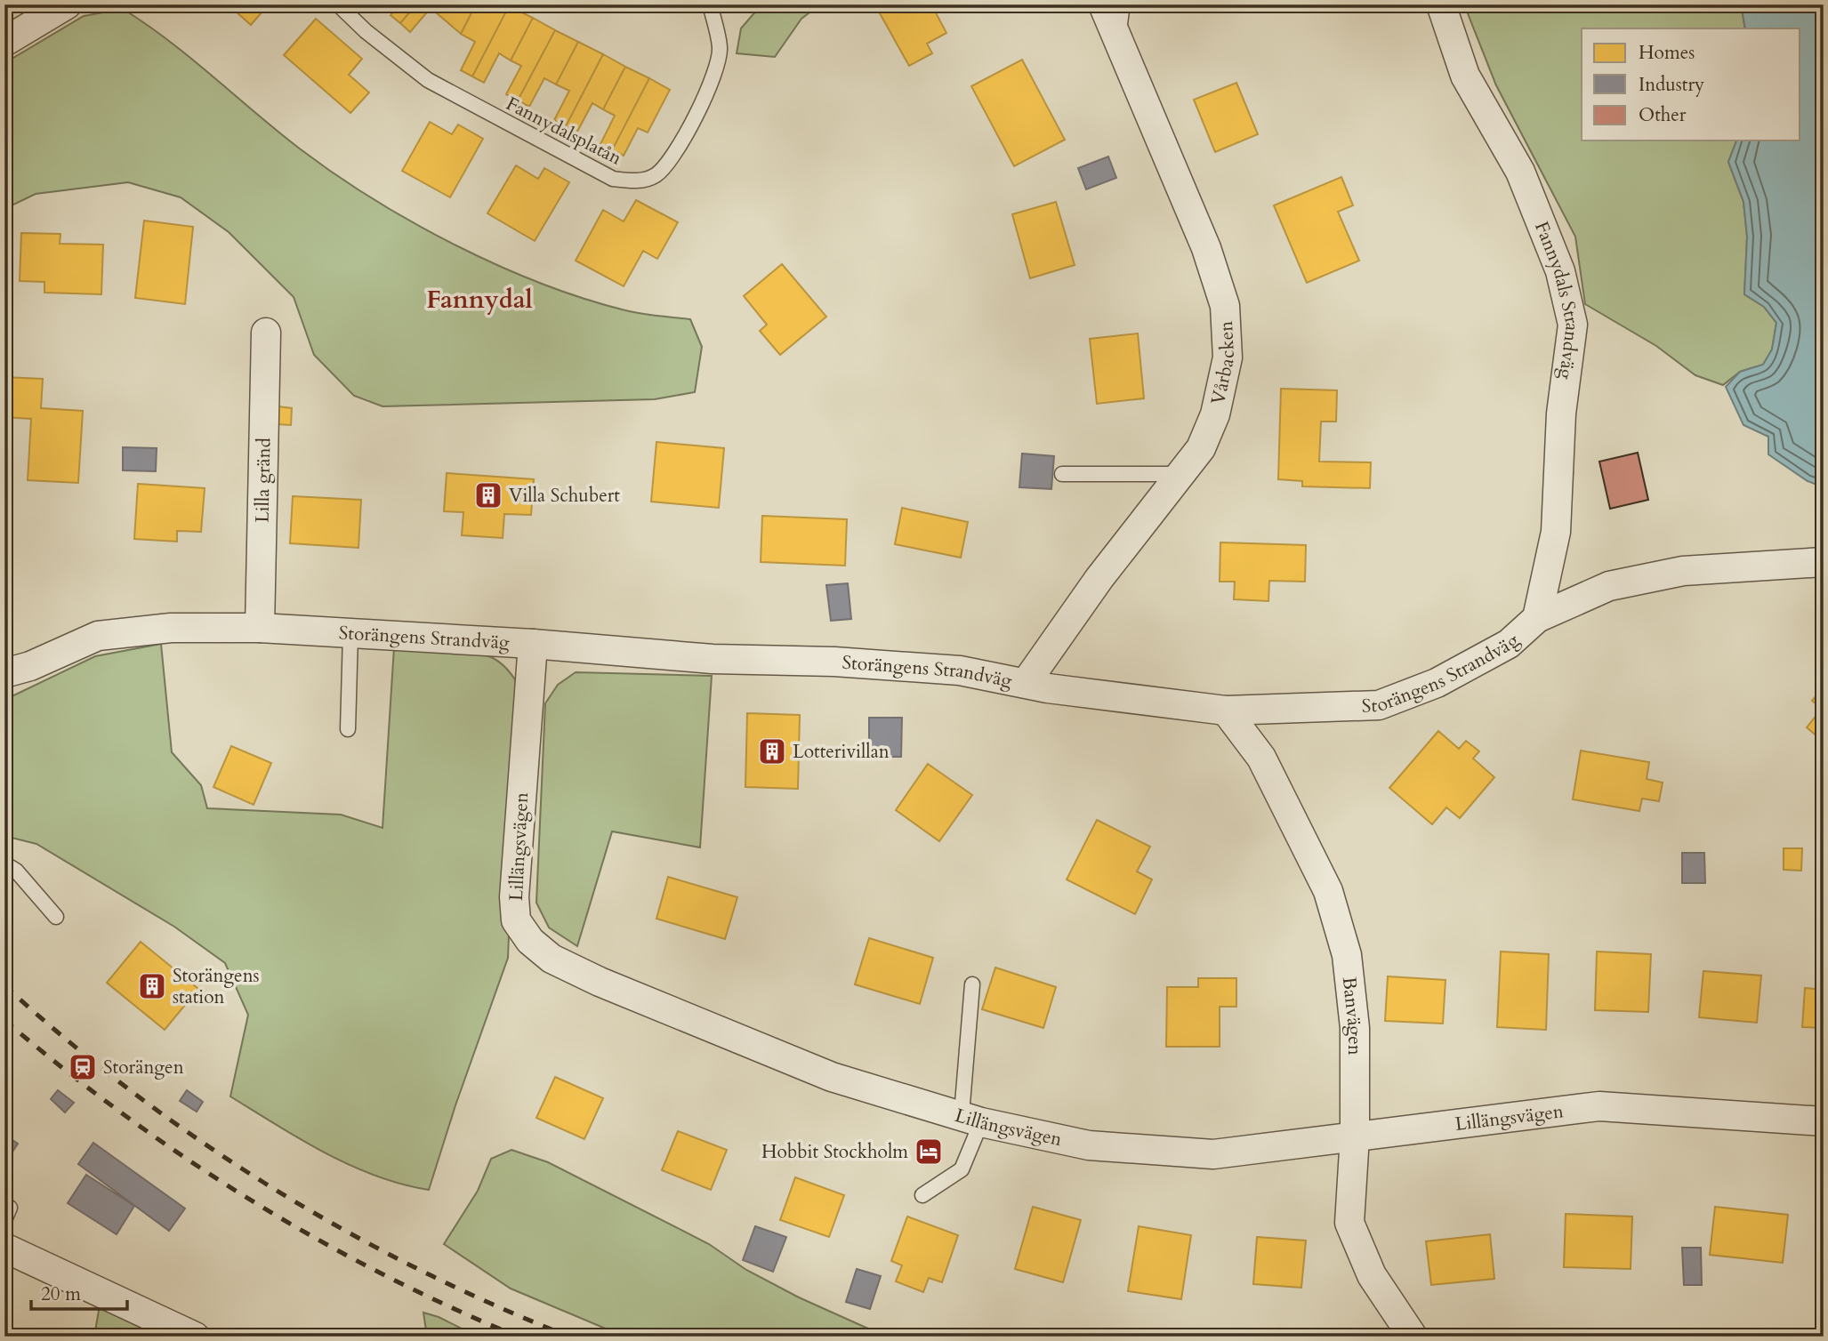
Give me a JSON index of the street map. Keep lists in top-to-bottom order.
{
  "streets": {
    "street": [
      "Fannydals Strandväg",
      "Vårbacken",
      "Lilla gränd",
      "Storängens Strandväg",
      "Lillängsvägen",
      "Banvägen"
    ],
    "lane": ["Fannydalsplatån"]
  },
  "crossings": [
    ["Fannydals Strandväg", "Storängens Strandväg"],
    ["Vårbacken", "Storängens Strandväg"],
    ["Lilla gränd", "Storängens Strandväg"],
    ["Storängens Strandväg", "Lillängsvägen"],
    ["Storängens Strandväg", "Banvägen"],
    ["Lillängsvägen", "Banvägen"]
  ],
  "districts": ["Fannydal"],
  "places": {
    "building": ["Villa Schubert", "Lotterivillan", "Storängens station"],
    "station": ["Storängen"],
    "hotel": ["Hobbit Stockholm"]
  },
  "legend": ["Homes", "Industry", "Other"],
  "scale_bar": "20 m"
}
